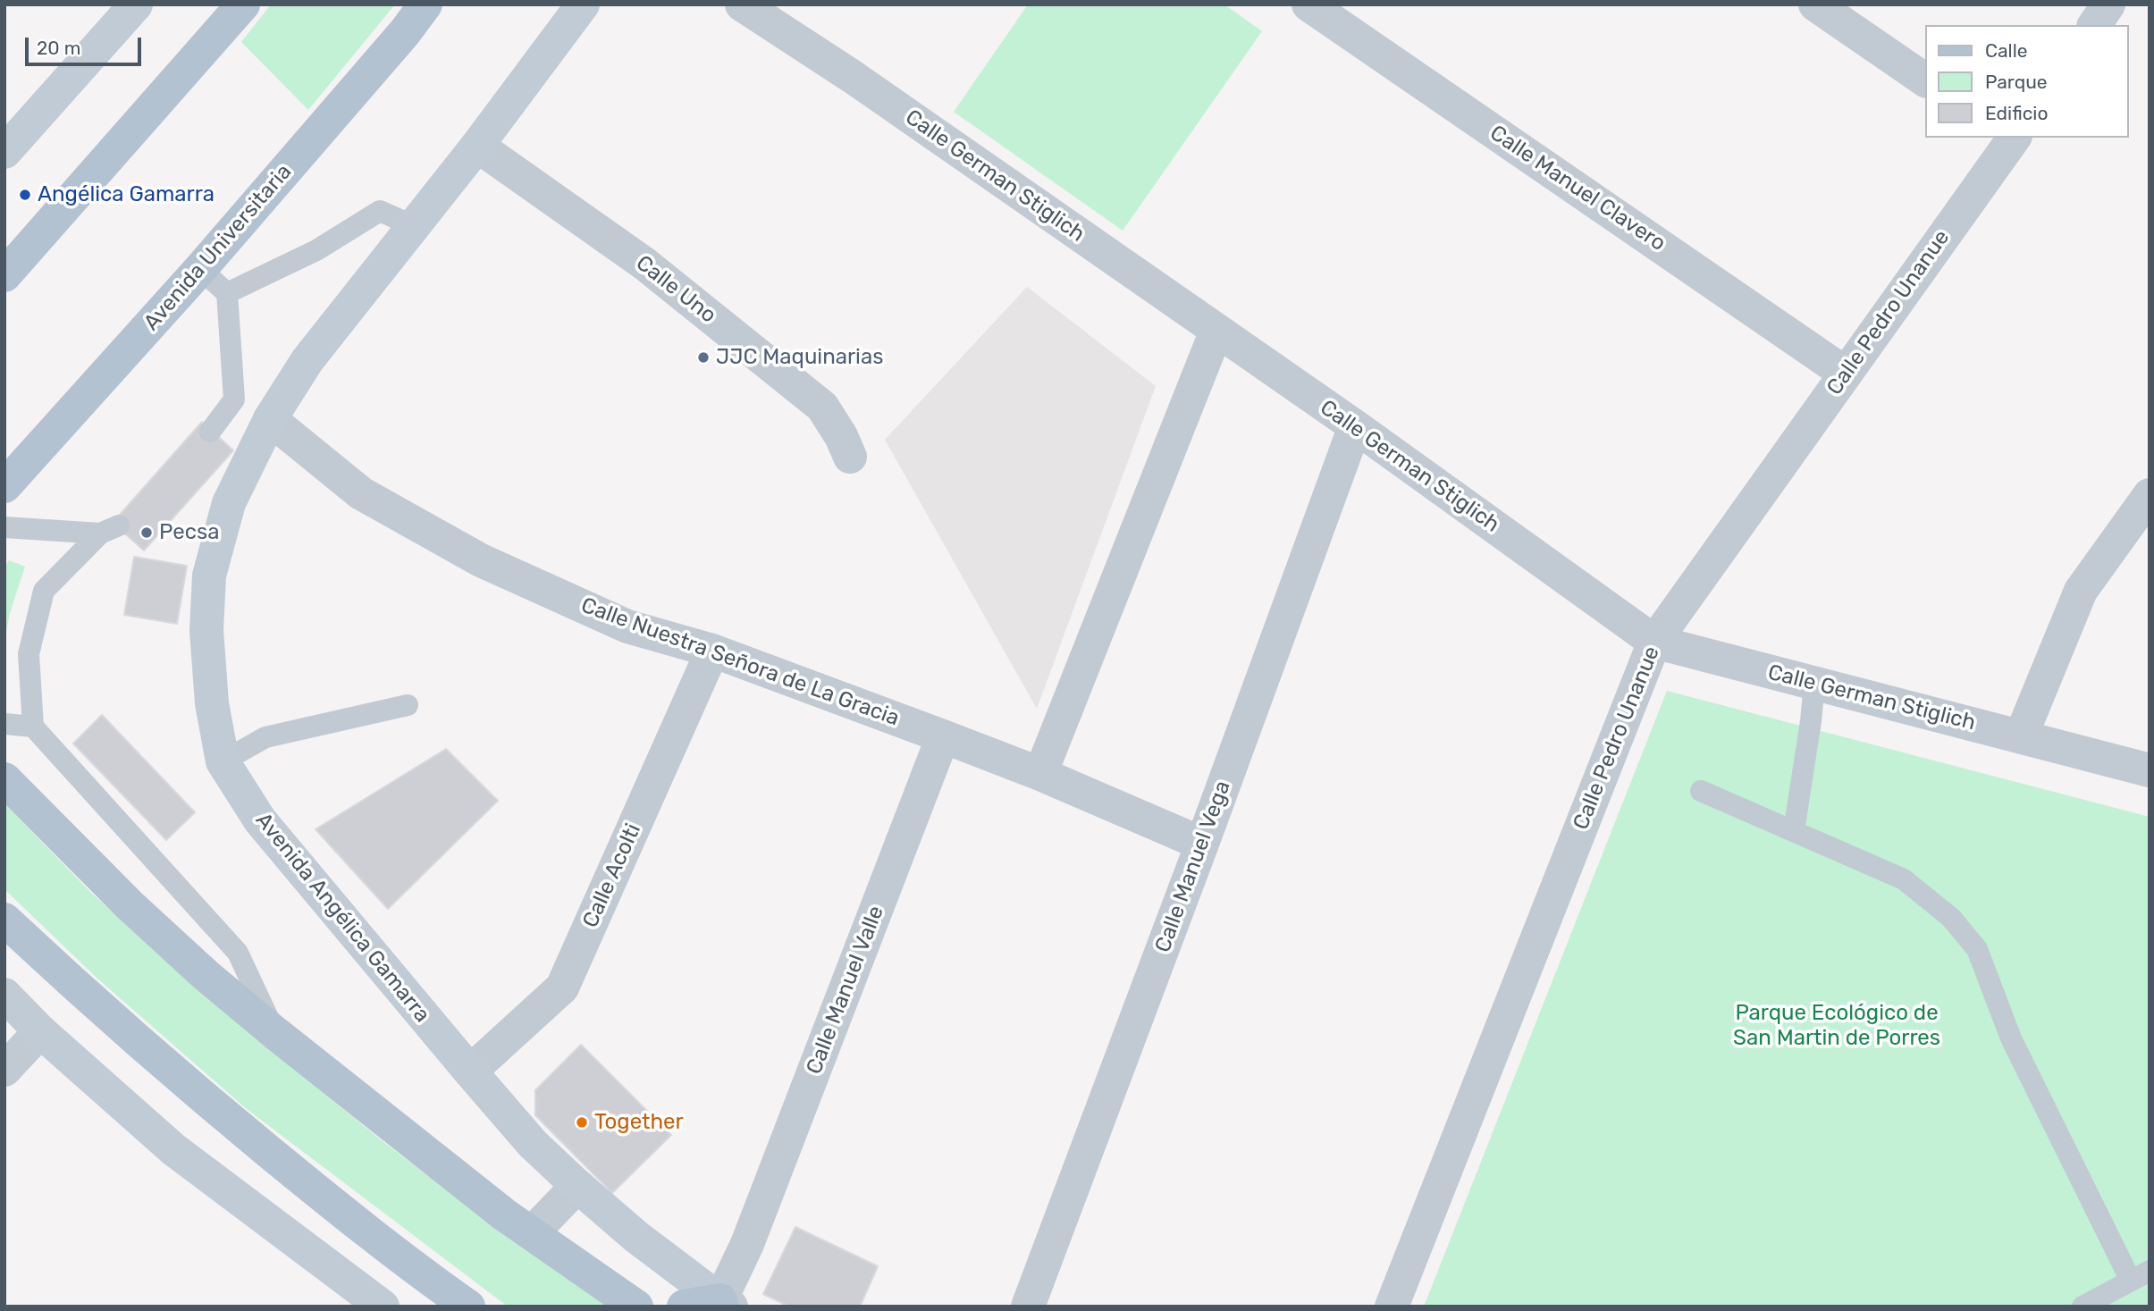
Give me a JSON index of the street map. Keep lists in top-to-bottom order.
{
  "streets": {
    "main road": ["Avenida Universitaria"],
    "street": [
      "Calle German Stiglich",
      "Calle Manuel Clavero",
      "Calle Uno",
      "Calle Pedro Unanue",
      "Calle Nuestra Señora de La Gracia",
      "Calle Manuel Vega",
      "Calle Acolti",
      "Avenida Angélica Gamarra",
      "Calle Manuel Valle"
    ]
  },
  "crossings": [
    ["Calle German Stiglich", "Calle Pedro Unanue"],
    ["Calle German Stiglich", "Calle Manuel Vega"],
    ["Calle Manuel Clavero", "Calle Pedro Unanue"],
    ["Calle Nuestra Señora de La Gracia", "Calle Manuel Vega"],
    ["Calle Nuestra Señora de La Gracia", "Calle Acolti"],
    ["Calle Nuestra Señora de La Gracia", "Avenida Angélica Gamarra"],
    ["Calle Nuestra Señora de La Gracia", "Calle Manuel Valle"],
    ["Calle Acolti", "Avenida Angélica Gamarra"],
    ["Avenida Angélica Gamarra", "Calle Manuel Valle"]
  ],
  "parks": ["Parque Ecológico de San Martin de Porres"],
  "places": [
    "Angélica Gamarra",
    "JJC Maquinarias",
    "Pecsa",
    "Together"
  ],
  "legend": ["Calle", "Parque", "Edificio"],
  "scale_bar": "20 m"
}
